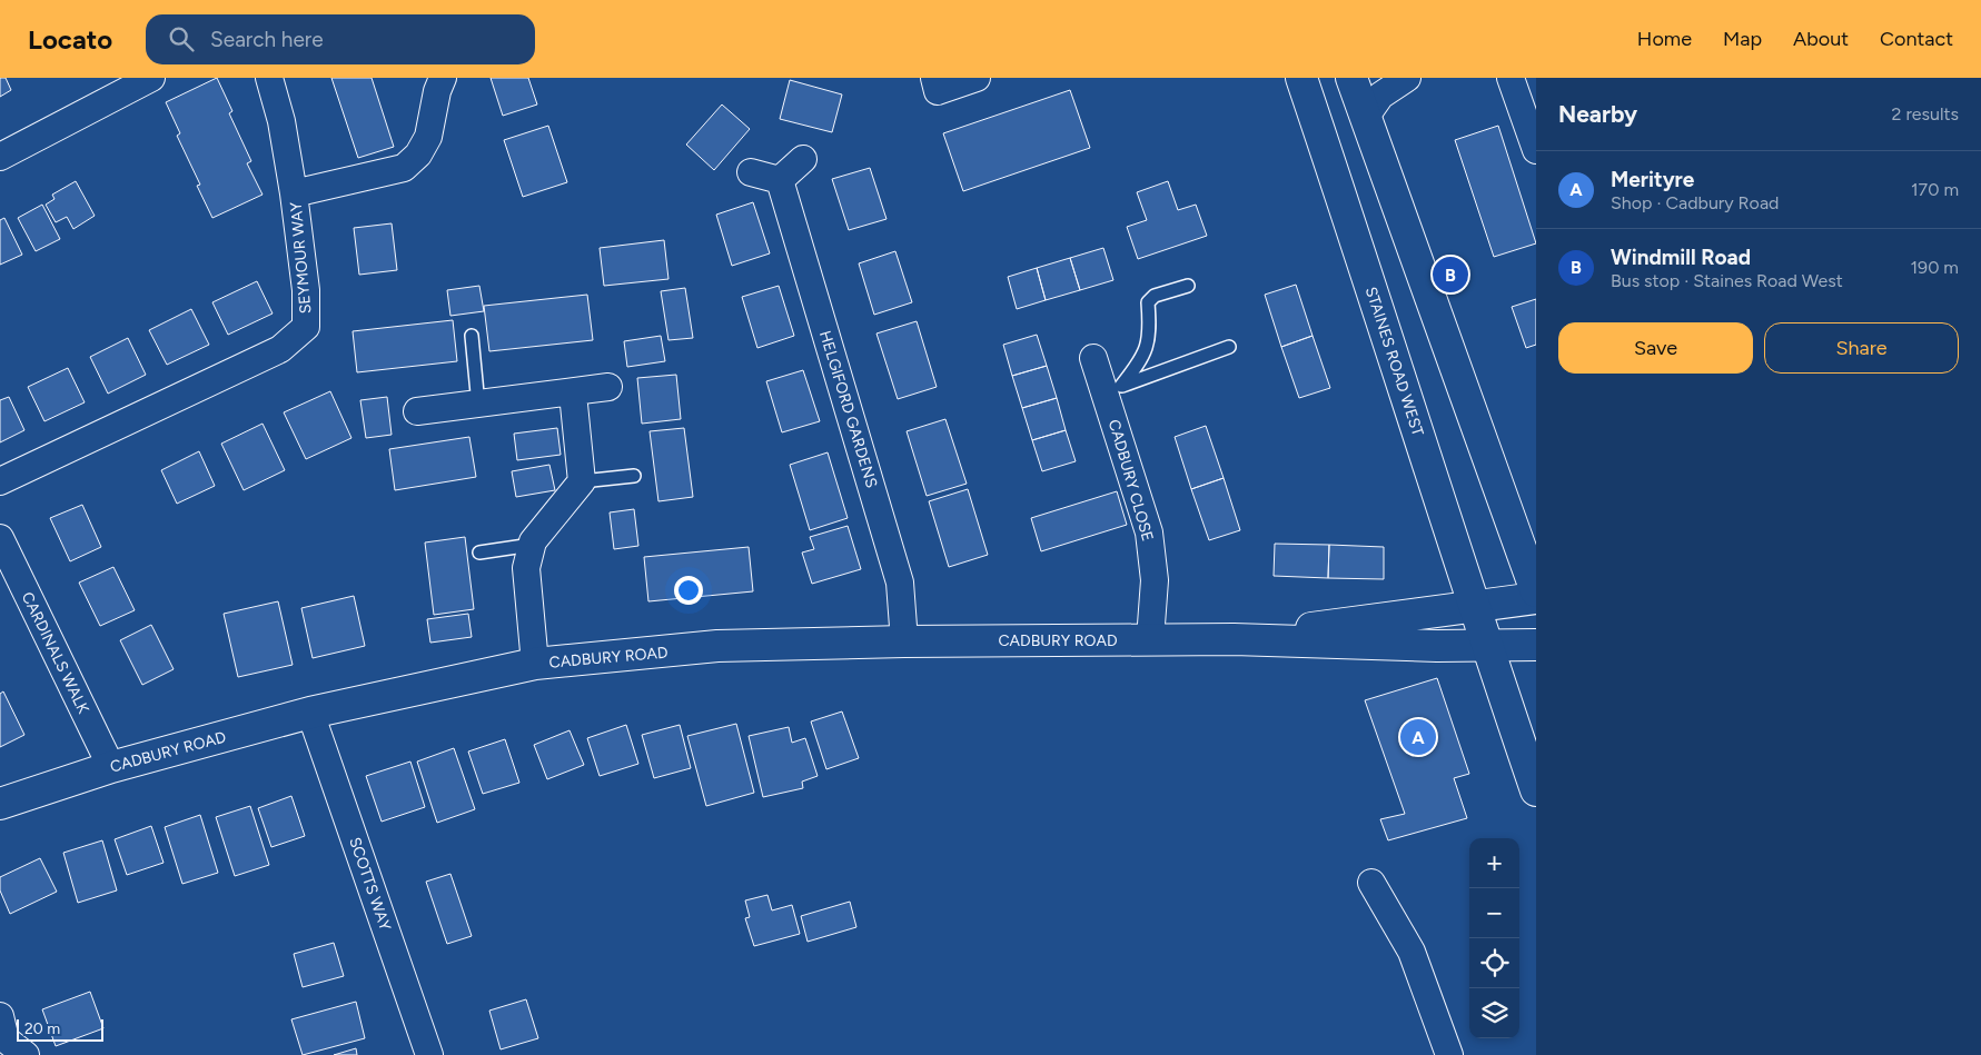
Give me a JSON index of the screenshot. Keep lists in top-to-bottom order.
{
  "streets": {
    "main road": ["STAINES ROAD WEST", "CADBURY ROAD"],
    "street": [
      "SEYMOUR WAY",
      "HELGIFORD GARDENS",
      "CADBURY CLOSE",
      "CARDINALS WALK",
      "SCOTTS WAY"
    ]
  },
  "crossings": [
    ["STAINES ROAD WEST", "CADBURY ROAD"],
    ["HELGIFORD GARDENS", "CADBURY ROAD"],
    ["CADBURY CLOSE", "CADBURY ROAD"],
    ["CADBURY ROAD", "CARDINALS WALK"],
    ["CADBURY ROAD", "SCOTTS WAY"]
  ],
  "scale_bar": "20 m",
  "page": {
    "header": "Locato",
    "search": "Search here",
    "nav": [
      "Home",
      "Map",
      "About",
      "Contact"
    ],
    "heading": ["Nearby", "2 results"],
    "list": [
      {
        "mark": "A",
        "name": "Merityre",
        "note": "Shop · Cadbury Road",
        "value": "170 m"
      },
      {
        "mark": "B",
        "name": "Windmill Road",
        "note": "Bus stop · Staines Road West",
        "value": "190 m"
      }
    ],
    "pins": ["B", "A"],
    "buttons": ["Save", "Share"],
    "map_buttons": ["+", "−"],
    "scale": "20 m"
  }
}
